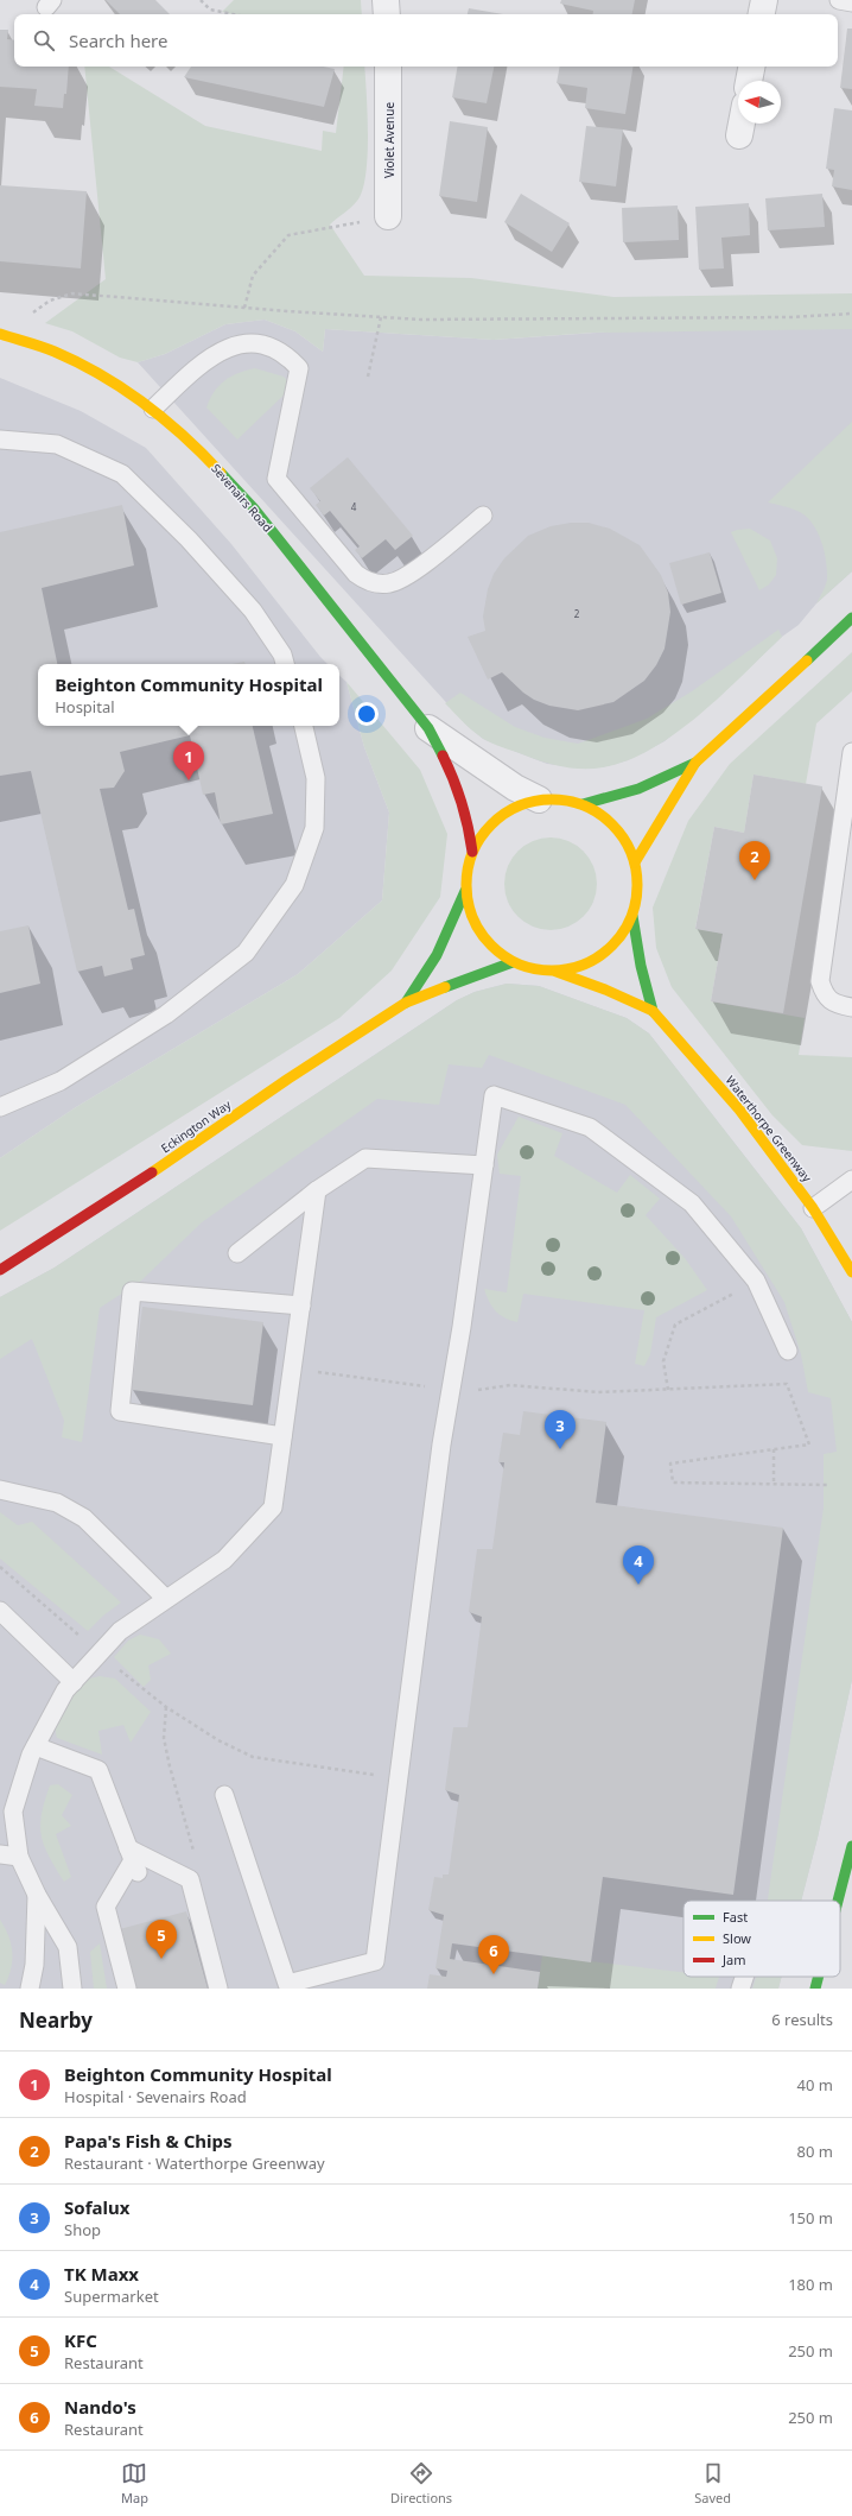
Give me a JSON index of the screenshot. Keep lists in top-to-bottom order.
{
  "streets": {
    "main road": ["Sevenairs Road", "Eckington Way", "Waterthorpe Greenway"],
    "street": ["Violet Avenue"]
  },
  "house_numbers": ["4", "2"],
  "legend": ["Fast", "Slow", "Jam"],
  "north": "left",
  "page": {
    "search": "Search here",
    "popup": ["Beighton Community Hospital", "Hospital"],
    "pins": [
      "1",
      "2",
      "3",
      "4",
      "5",
      "6"
    ],
    "heading": ["Nearby", "6 results"],
    "list": [
      {
        "mark": "1",
        "name": "Beighton Community Hospital",
        "note": "Hospital · Sevenairs Road",
        "value": "40 m"
      },
      {
        "mark": "2",
        "name": "Papa's Fish & Chips",
        "note": "Restaurant · Waterthorpe Greenway",
        "value": "80 m"
      },
      {
        "mark": "3",
        "name": "Sofalux",
        "note": "Shop",
        "value": "150 m"
      },
      {
        "mark": "4",
        "name": "TK Maxx",
        "note": "Supermarket",
        "value": "180 m"
      },
      {
        "mark": "5",
        "name": "KFC",
        "note": "Restaurant",
        "value": "250 m"
      },
      {
        "mark": "6",
        "name": "Nando's",
        "note": "Restaurant",
        "value": "250 m"
      }
    ],
    "nav": ["Map", "Directions", "Saved"]
  }
}
